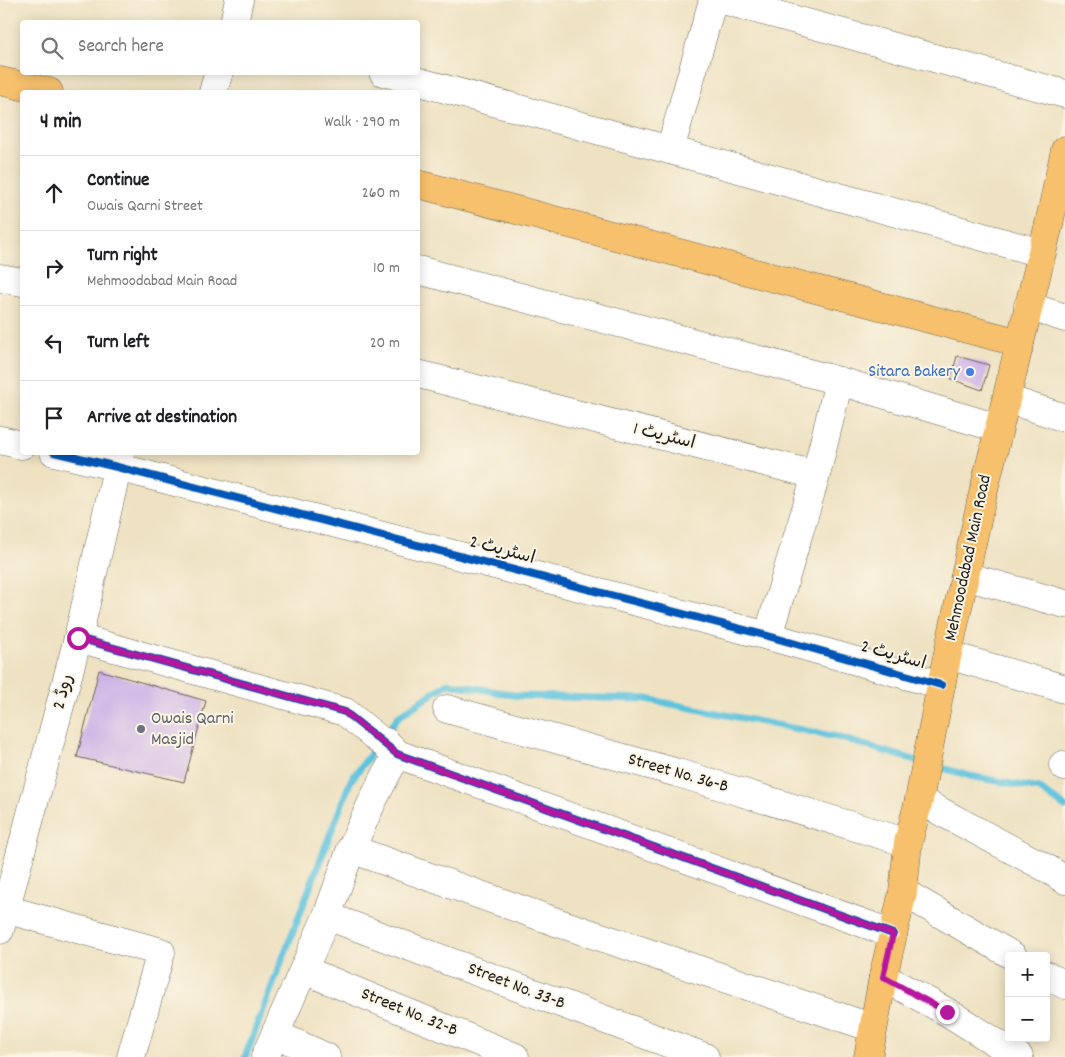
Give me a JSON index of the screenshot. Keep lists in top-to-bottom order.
{
  "streets": {
    "main road": ["Mehmoodabad Main Road"],
    "street": [
      "اسٹریٹ 1",
      "اسٹریٹ 2",
      "روڈ 2",
      "Street No. 36-B",
      "Street No. 33-B",
      "Street No. 32-B"
    ]
  },
  "crossings": [
    ["اسٹریٹ 2", "Mehmoodabad Main Road"],
    ["اسٹریٹ 2", "روڈ 2"],
    ["Mehmoodabad Main Road", "Street No. 36-B"]
  ],
  "places": ["Sitara Bakery", "Owais Qarni Masjid"],
  "page": {
    "search": "Search here",
    "heading": ["4 min", "Walk · 290 m"],
    "list": [
      ["Continue", "Owais Qarni Street", "260 m"],
      ["Turn right", "Mehmoodabad Main Road", "10 m"],
      ["Turn left", "20 m"],
      "Arrive at destination"
    ],
    "map_buttons": ["+", "−"]
  }
}
